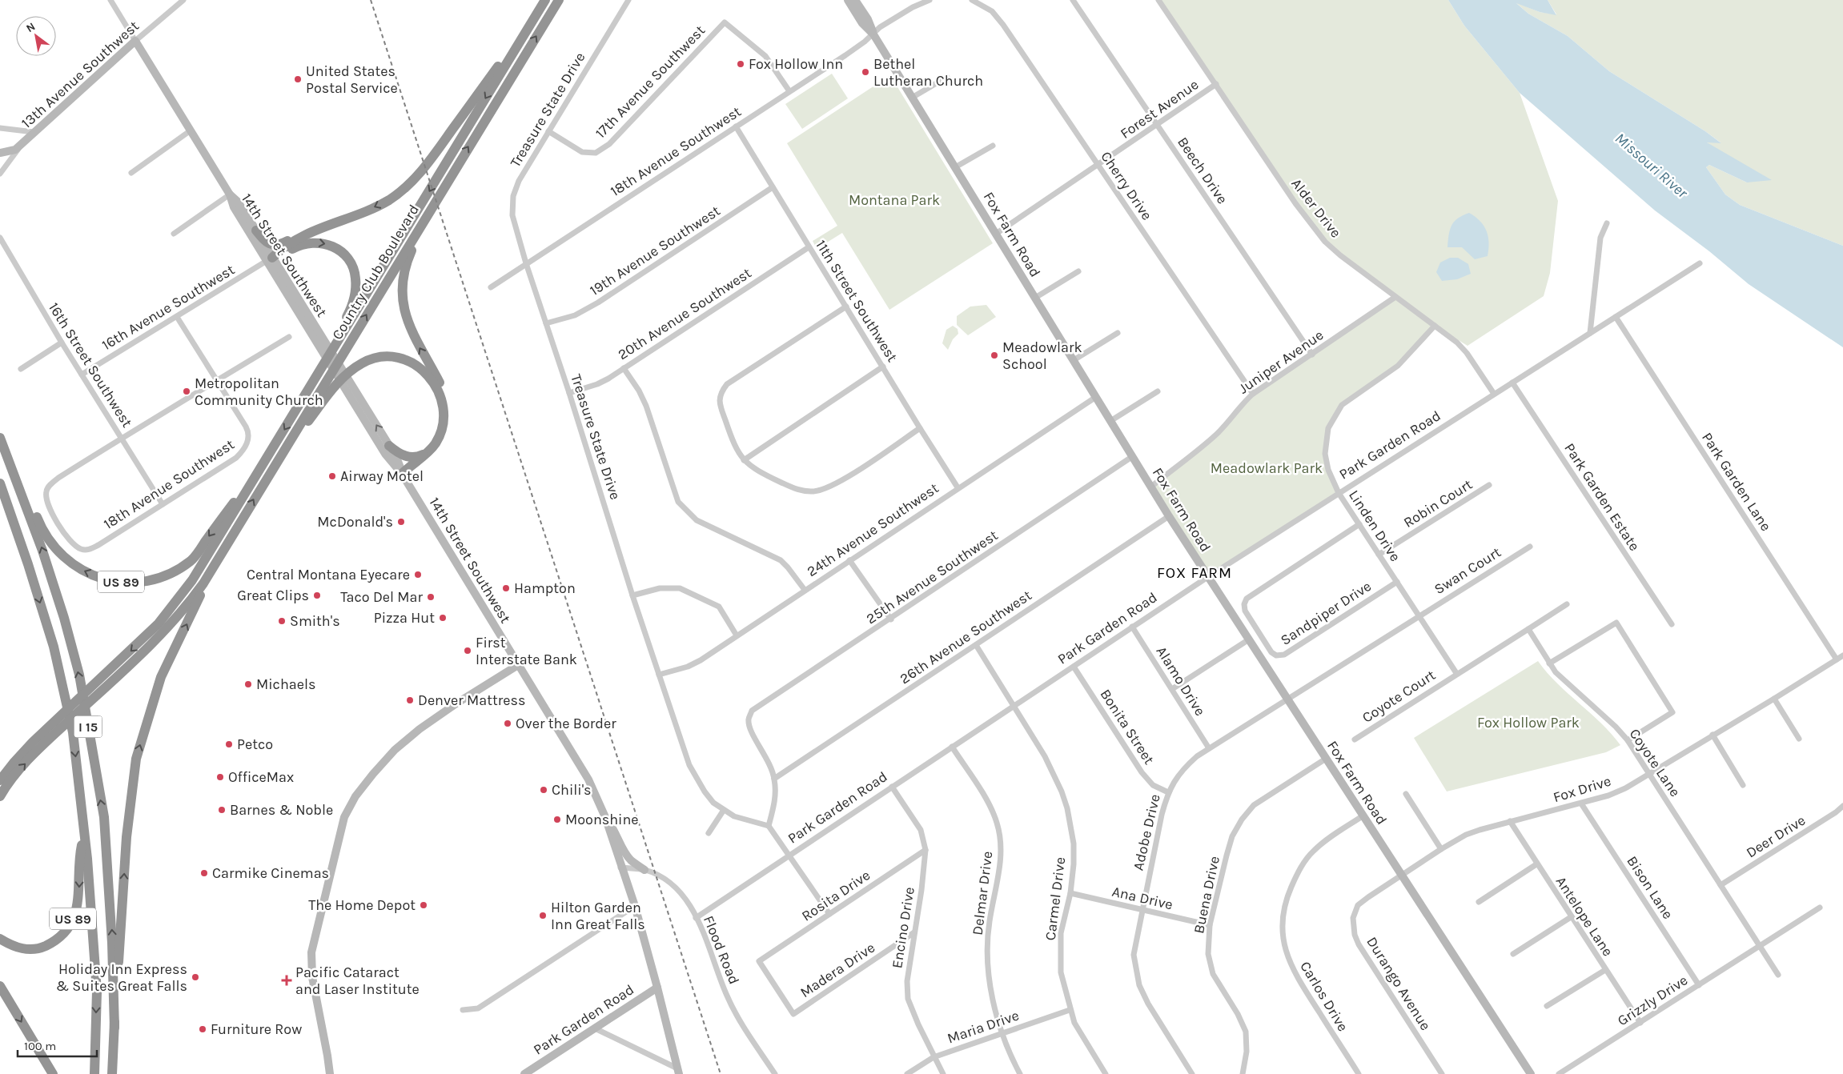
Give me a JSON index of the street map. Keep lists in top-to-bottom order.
{
  "streets": {
    "highway": ["Country Club Boulevard", "US 89", "I 15"],
    "street": [
      "13th Avenue Southwest",
      "17th Avenue Southwest",
      "Forest Avenue",
      "Treasure State Drive",
      "18th Avenue Southwest",
      "Beech Drive",
      "Cherry Drive",
      "Alder Drive",
      "Fox Farm Road",
      "19th Avenue Southwest",
      "14th Street Southwest",
      "11th Street Southwest",
      "16th Avenue Southwest",
      "20th Avenue Southwest",
      "Juniper Avenue",
      "16th Street Southwest",
      "Park Garden Road",
      "Park Garden Lane",
      "Park Garden Estate",
      "Robin Court",
      "Linden Drive",
      "24th Avenue Southwest",
      "Swan Court",
      "25th Avenue Southwest",
      "Sandpiper Drive",
      "26th Avenue Southwest",
      "Alamo Drive",
      "Coyote Court",
      "Bonita Street",
      "Coyote Lane",
      "Fox Drive",
      "Adobe Drive",
      "Deer Drive",
      "Bison Lane",
      "Delmar Drive",
      "Buena Drive",
      "Rosita Drive",
      "Ana Drive",
      "Carmel Drive",
      "Antelope Lane",
      "Encino Drive",
      "Flood Road",
      "Madera Drive",
      "Durango Avenue",
      "Carlos Drive",
      "Grizzly Drive",
      "Maria Drive"
    ]
  },
  "crossings": [
    ["13th Avenue Southwest", "14th Street Southwest"],
    ["17th Avenue Southwest", "Treasure State Drive"],
    ["17th Avenue Southwest", "18th Avenue Southwest"],
    ["Forest Avenue", "Beech Drive"],
    ["Forest Avenue", "Cherry Drive"],
    ["Forest Avenue", "Alder Drive"],
    ["Forest Avenue", "Fox Farm Road"],
    ["Treasure State Drive", "18th Avenue Southwest"],
    ["Treasure State Drive", "19th Avenue Southwest"],
    ["Treasure State Drive", "20th Avenue Southwest"],
    ["Treasure State Drive", "24th Avenue Southwest"],
    ["18th Avenue Southwest", "Fox Farm Road"],
    ["18th Avenue Southwest", "11th Street Southwest"],
    ["18th Avenue Southwest", "16th Street Southwest"],
    ["Beech Drive", "Juniper Avenue"],
    ["Cherry Drive", "Juniper Avenue"],
    ["Alder Drive", "Juniper Avenue"],
    ["Alder Drive", "Park Garden Road"],
    ["Alder Drive", "Linden Drive"],
    ["Fox Farm Road", "Juniper Avenue"],
    ["Fox Farm Road", "Park Garden Road"],
    ["Fox Farm Road", "24th Avenue Southwest"],
    ["Fox Farm Road", "25th Avenue Southwest"],
    ["Fox Farm Road", "26th Avenue Southwest"],
    ["Fox Farm Road", "Fox Drive"],
    ["Fox Farm Road", "Adobe Drive"],
    ["Fox Farm Road", "Buena Drive"],
    ["Fox Farm Road", "Durango Avenue"],
    ["Fox Farm Road", "Carlos Drive"],
    ["19th Avenue Southwest", "11th Street Southwest"],
    ["14th Street Southwest", "16th Avenue Southwest"],
    ["14th Street Southwest", "Park Garden Road"],
    ["14th Street Southwest", "Flood Road"],
    ["Country Club Boulevard", "US 89"],
    ["11th Street Southwest", "20th Avenue Southwest"],
    ["11th Street Southwest", "24th Avenue Southwest"],
    ["16th Avenue Southwest", "16th Street Southwest"],
    ["Park Garden Road", "Park Garden Lane"],
    ["Park Garden Road", "Park Garden Estate"],
    ["Park Garden Road", "Linden Drive"],
    ["Park Garden Road", "Alamo Drive"],
    ["Park Garden Road", "Bonita Street"],
    ["Park Garden Road", "Delmar Drive"],
    ["Park Garden Road", "Carmel Drive"],
    ["Park Garden Road", "Encino Drive"],
    ["Park Garden Road", "Flood Road"],
    ["Park Garden Lane", "Fox Drive"],
    ["Robin Court", "Linden Drive"],
    ["Linden Drive", "Swan Court"],
    ["Linden Drive", "Sandpiper Drive"],
    ["Linden Drive", "Coyote Court"],
    ["Linden Drive", "Adobe Drive"],
    ["Swan Court", "Adobe Drive"],
    ["25th Avenue Southwest", "26th Avenue Southwest"],
    ["US 89", "I 15"],
    ["26th Avenue Southwest", "Carmel Drive"],
    ["Alamo Drive", "Adobe Drive"],
    ["Bonita Street", "Adobe Drive"],
    ["Coyote Lane", "Fox Drive"],
    ["Coyote Lane", "Deer Drive"],
    ["Coyote Lane", "Grizzly Drive"],
    ["Fox Drive", "Bison Lane"],
    ["Fox Drive", "Antelope Lane"],
    ["Fox Drive", "Durango Avenue"],
    ["Adobe Drive", "Ana Drive"],
    ["Bison Lane", "Grizzly Drive"],
    ["Delmar Drive", "Maria Drive"],
    ["Buena Drive", "Ana Drive"],
    ["Rosita Drive", "Encino Drive"],
    ["Rosita Drive", "Madera Drive"],
    ["Ana Drive", "Carmel Drive"],
    ["Carmel Drive", "Maria Drive"],
    ["Antelope Lane", "Grizzly Drive"],
    ["Encino Drive", "Madera Drive"],
    ["Encino Drive", "Maria Drive"]
  ],
  "districts": ["FOX FARM"],
  "water": ["Missouri River"],
  "parks": ["Montana Park", "Meadowlark Park", "Fox Hollow Park"],
  "places": {
    "other": [
      "Fox Hollow Inn",
      "Bethel Lutheran Church",
      "United States Postal Service",
      "Meadowlark School",
      "Metropolitan Community Church",
      "Airway Motel",
      "McDonald's",
      "Central Montana Eyecare",
      "Hampton",
      "Great Clips",
      "Taco Del Mar",
      "Pizza Hut",
      "Smith's",
      "First Interstate Bank",
      "Michaels",
      "Denver Mattress",
      "Over the Border",
      "Petco",
      "OfficeMax",
      "Chili's",
      "Barnes & Noble",
      "Moonshine",
      "Carmike Cinemas",
      "The Home Depot",
      "Hilton Garden Inn Great Falls",
      "Holiday Inn Express & Suites Great Falls",
      "Furniture Row"
    ],
    "health": ["Pacific Cataract and Laser Institute"]
  },
  "scale_bar": "100 m",
  "north": "top left"
}
